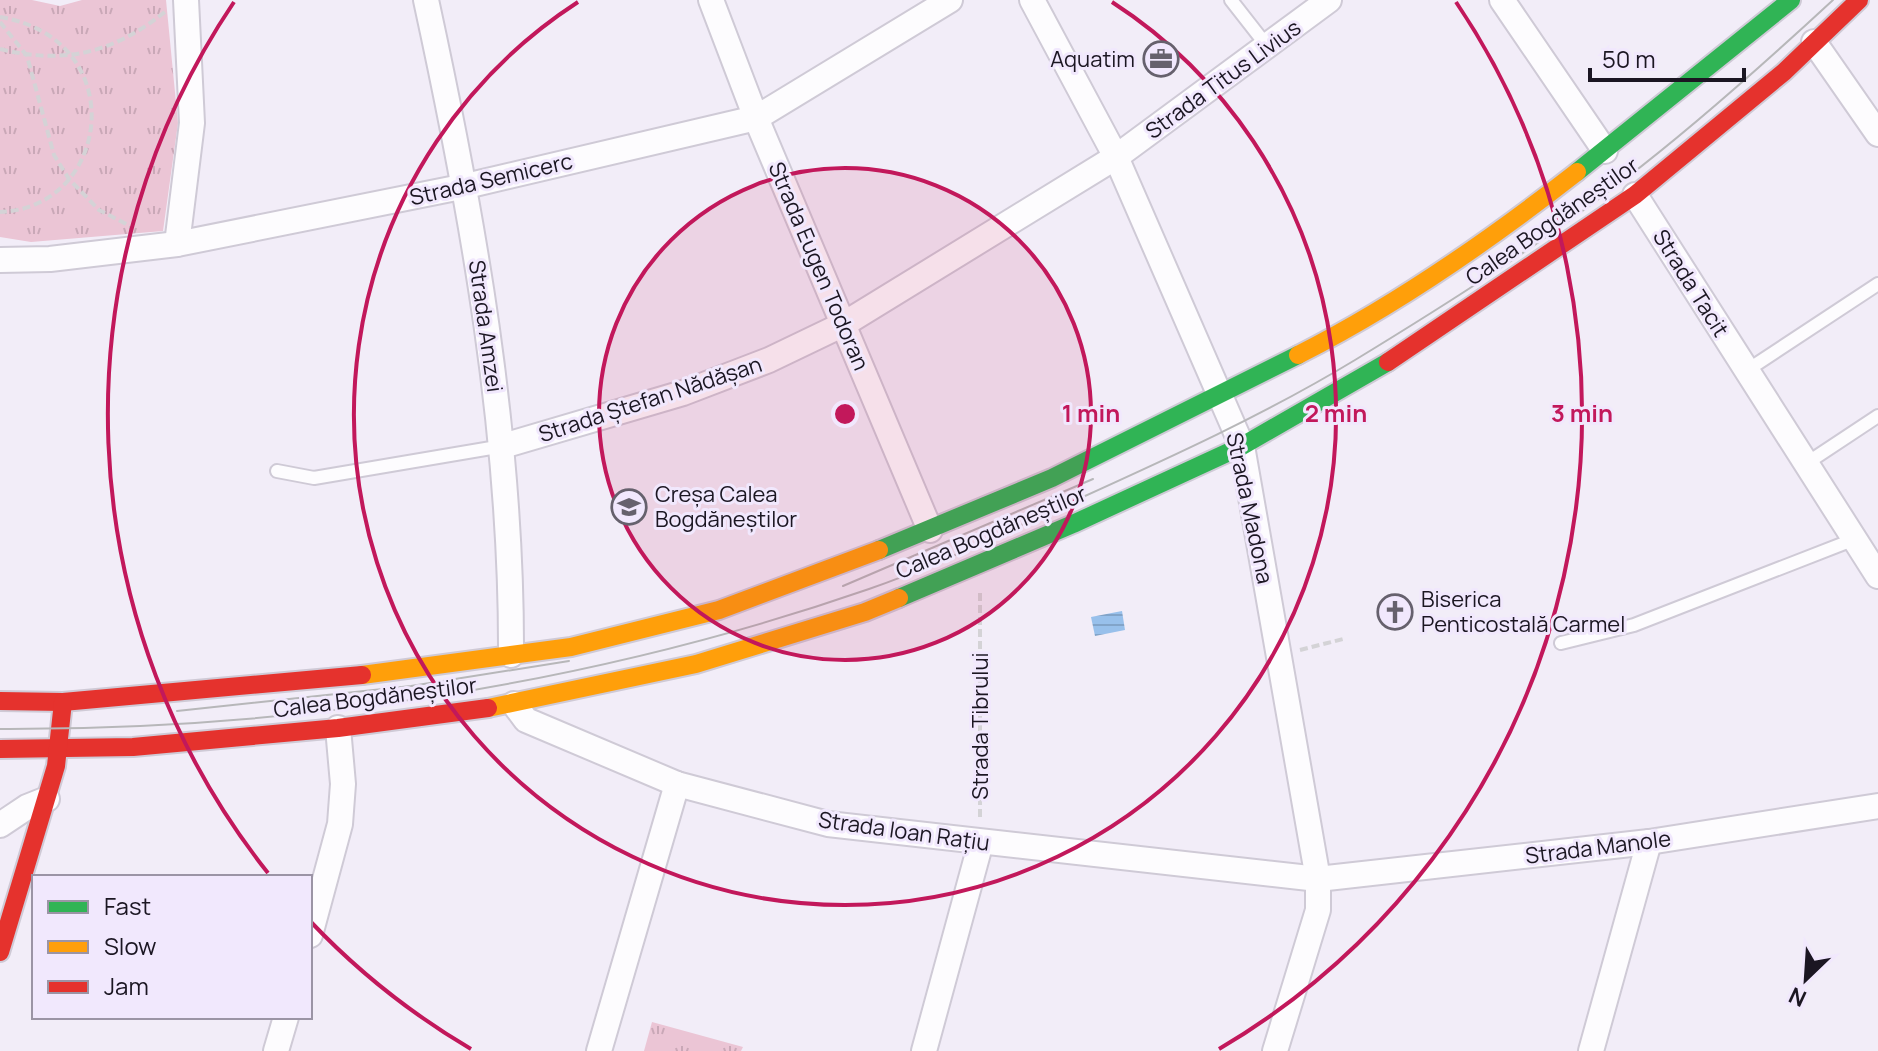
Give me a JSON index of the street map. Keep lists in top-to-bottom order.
{
  "streets": {
    "main road": ["Calea Bogdăneștilor"],
    "street": [
      "Strada Titus Livius",
      "Strada Semicerc",
      "Strada Eugen Todoran",
      "Strada Tacit",
      "Strada Amzei",
      "Strada Ștefan Nădășan",
      "Strada Madona",
      "Strada Ioan Rațiu",
      "Strada Manole"
    ],
    "path": ["Strada Tibrului"]
  },
  "crossings": [
    ["Strada Titus Livius", "Strada Ștefan Nădășan"],
    ["Strada Titus Livius", "Strada Madona"],
    ["Strada Semicerc", "Strada Eugen Todoran"],
    ["Strada Semicerc", "Strada Amzei"],
    ["Calea Bogdăneștilor", "Strada Eugen Todoran"],
    ["Calea Bogdăneștilor", "Strada Tacit"],
    ["Calea Bogdăneștilor", "Strada Amzei"],
    ["Calea Bogdăneștilor", "Strada Madona"],
    ["Calea Bogdăneștilor", "Strada Ioan Rațiu"],
    ["Strada Eugen Todoran", "Strada Ștefan Nădășan"],
    ["Strada Amzei", "Strada Ștefan Nădășan"],
    ["Strada Ștefan Nădășan", "Strada Madona"],
    ["Strada Madona", "Strada Ioan Rațiu"],
    ["Strada Madona", "Strada Manole"],
    ["Strada Tibrului", "Strada Ioan Rațiu"],
    ["Strada Ioan Rațiu", "Strada Manole"]
  ],
  "places": {
    "office": ["Aquatim"],
    "school or university": ["Creșa Calea Bogdăneștilor"],
    "church": ["Biserica Penticostală Carmel"]
  },
  "legend": ["Fast", "Slow", "Jam"],
  "scale_bar": "50 m",
  "north": "bottom left",
  "rings": ["1 min", "2 min", "3 min"]
}
